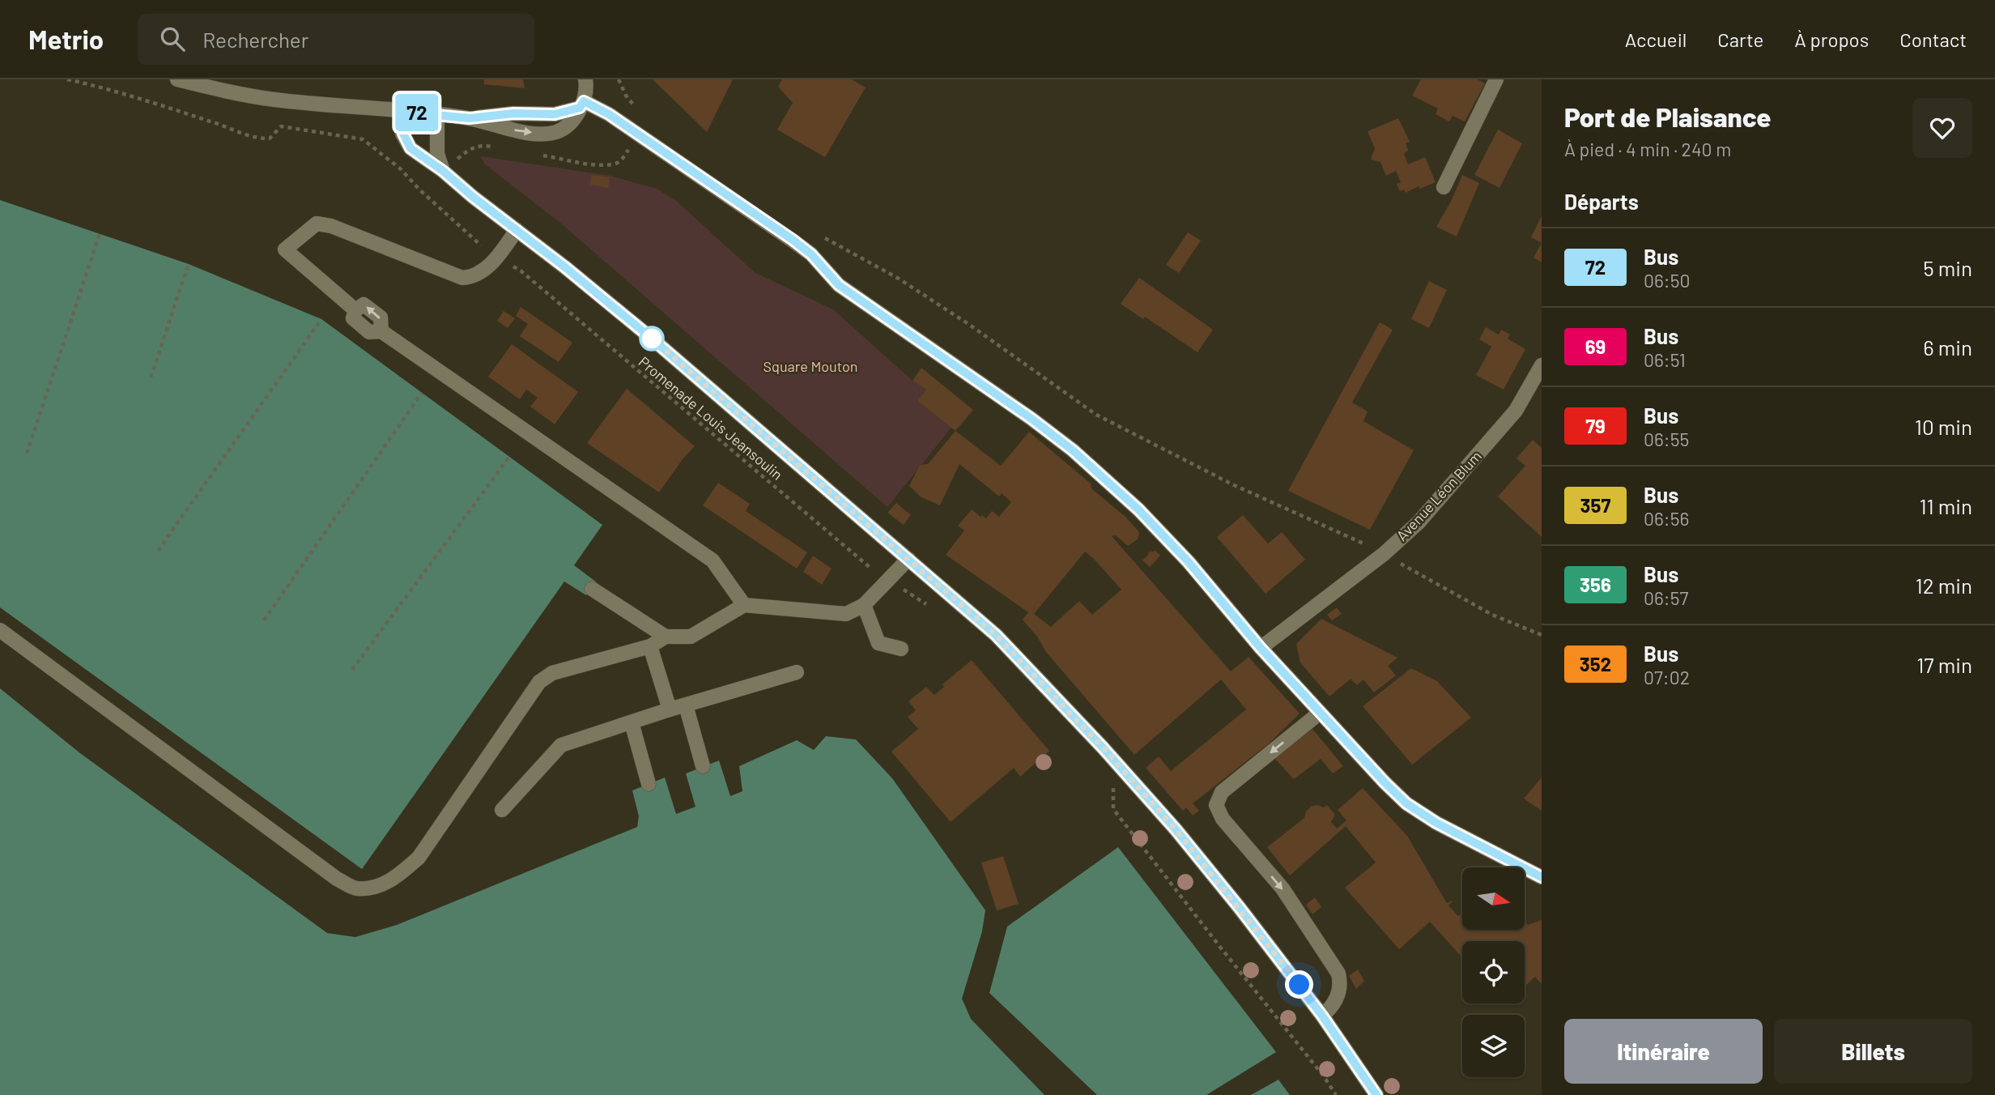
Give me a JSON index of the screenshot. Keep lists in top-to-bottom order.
{
  "streets": {
    "street": ["Avenue Léon Blum"],
    "path": ["Promenade Louis Jeansoulin"]
  },
  "parks": ["Square Mouton"],
  "lines": ["bus line 72"],
  "north": "right",
  "page": {
    "header": "Metrio",
    "search": "Rechercher",
    "nav": [
      "Accueil",
      "Carte",
      "À propos",
      "Contact"
    ],
    "on_map": "72",
    "heading": [
      ["Port de Plaisance", "À pied · 4 min · 240 m"],
      "Départs"
    ],
    "list": [
      {
        "mark": "72",
        "name": "Bus",
        "note": "06:50",
        "value": "5 min"
      },
      {
        "mark": "69",
        "name": "Bus",
        "note": "06:51",
        "value": "6 min"
      },
      {
        "mark": "79",
        "name": "Bus",
        "note": "06:55",
        "value": "10 min"
      },
      {
        "mark": "357",
        "name": "Bus",
        "note": "06:56",
        "value": "11 min"
      },
      {
        "mark": "356",
        "name": "Bus",
        "note": "06:57",
        "value": "12 min"
      },
      {
        "mark": "352",
        "name": "Bus",
        "note": "07:02",
        "value": "17 min"
      }
    ],
    "buttons": ["Itinéraire", "Billets"]
  }
}
